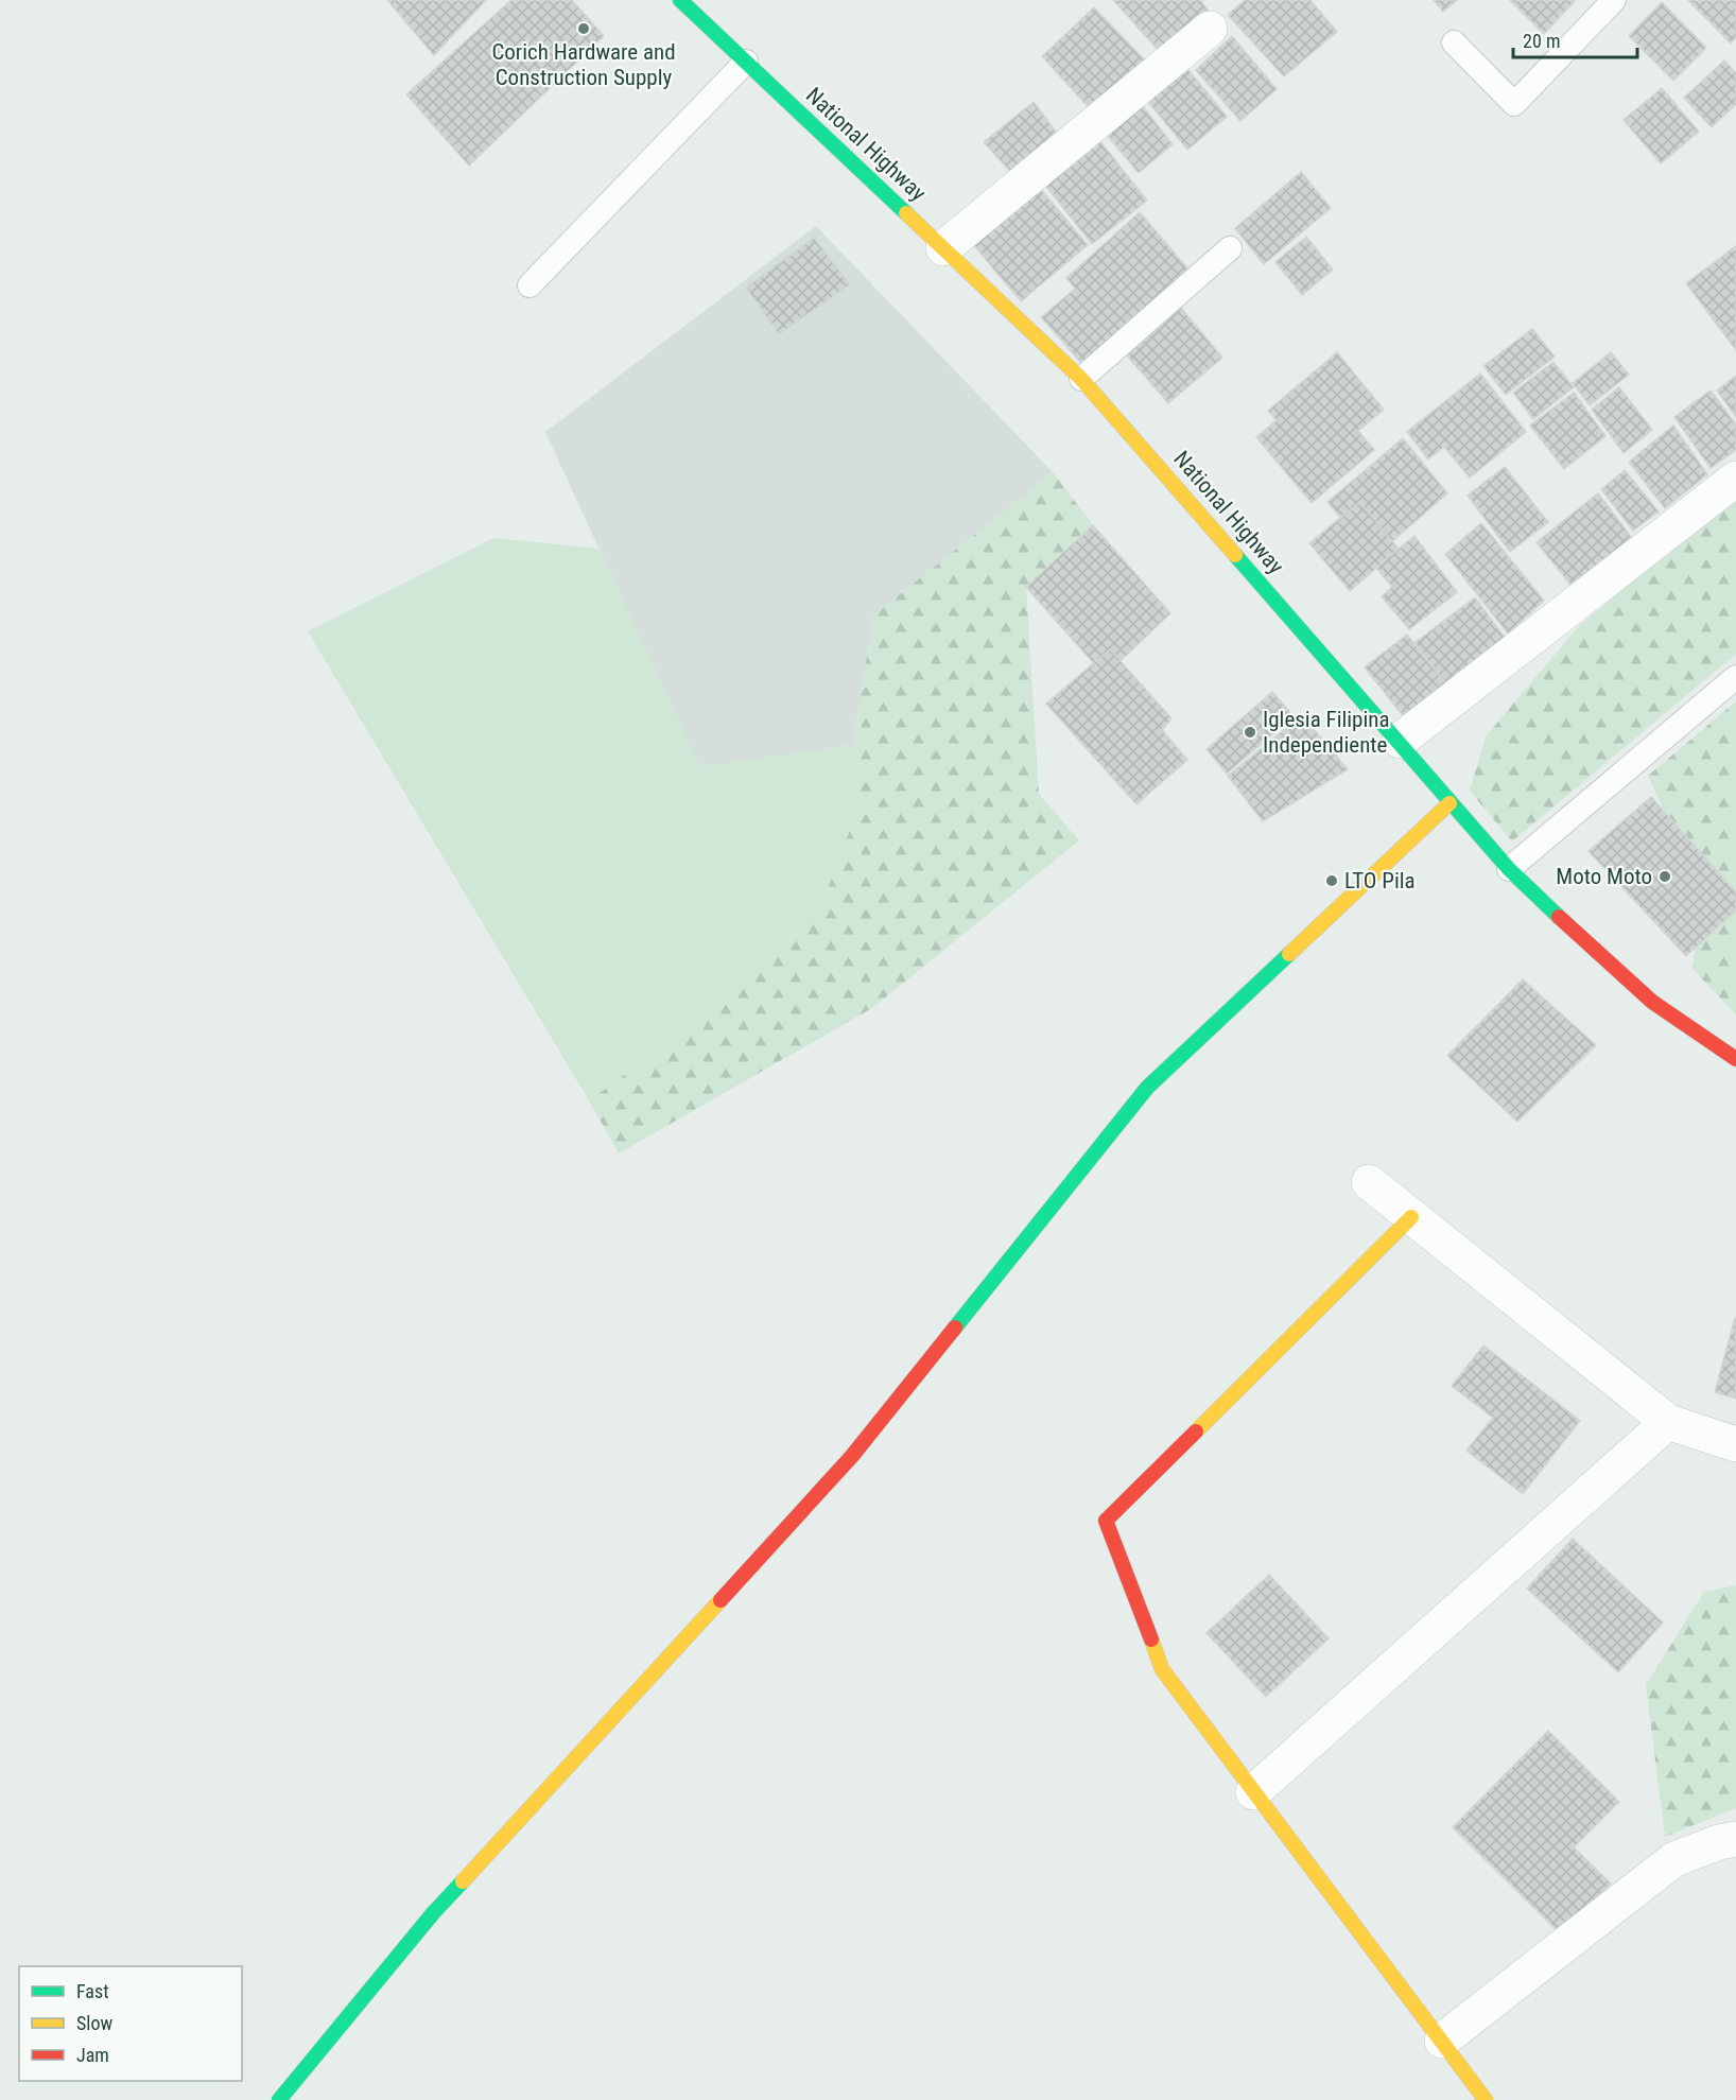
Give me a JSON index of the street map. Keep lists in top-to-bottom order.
{
  "streets": {
    "street": ["National Highway"]
  },
  "places": [
    "Corich Hardware and Construction Supply",
    "Iglesia Filipina Independiente",
    "Moto Moto",
    "LTO Pila"
  ],
  "legend": ["Fast", "Slow", "Jam"],
  "scale_bar": "20 m"
}
